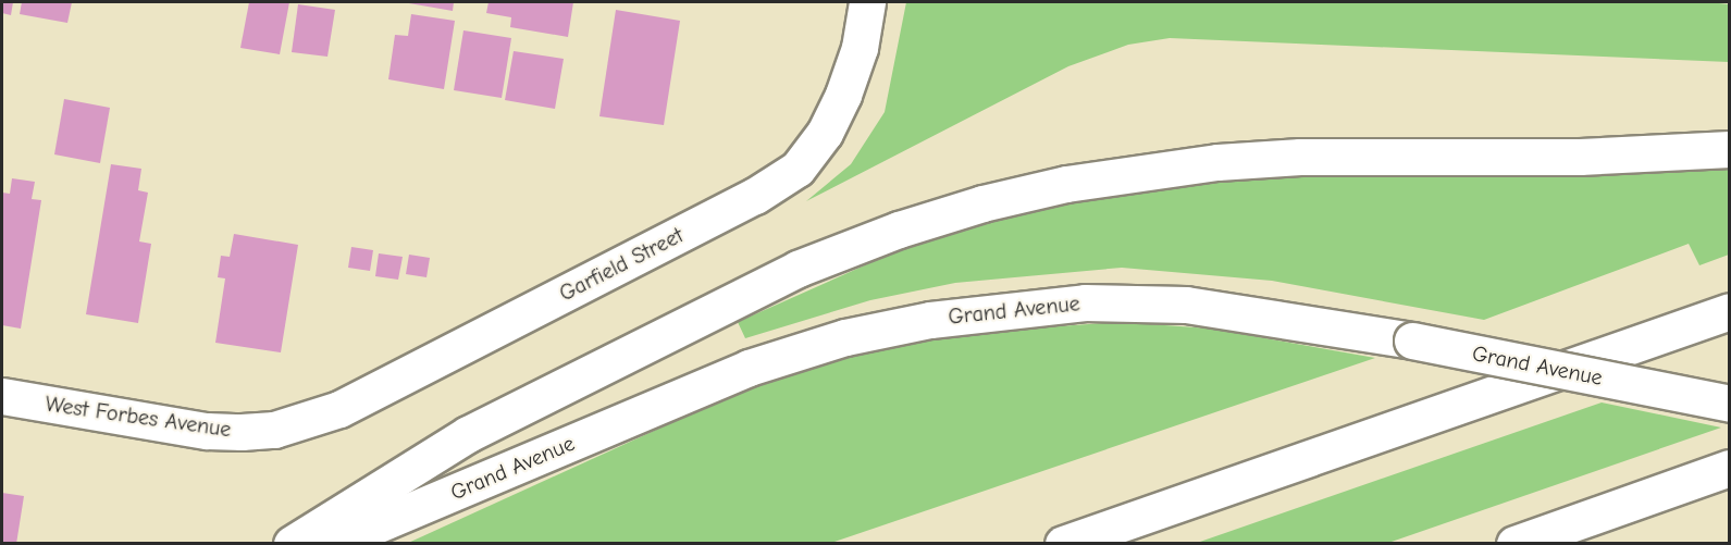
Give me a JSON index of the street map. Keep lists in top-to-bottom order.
{
  "streets": {
    "main road": ["Garfield Street", "Grand Avenue", "West Forbes Avenue"]
  },
  "crossings": [
    ["Garfield Street", "West Forbes Avenue"]
  ]
}
